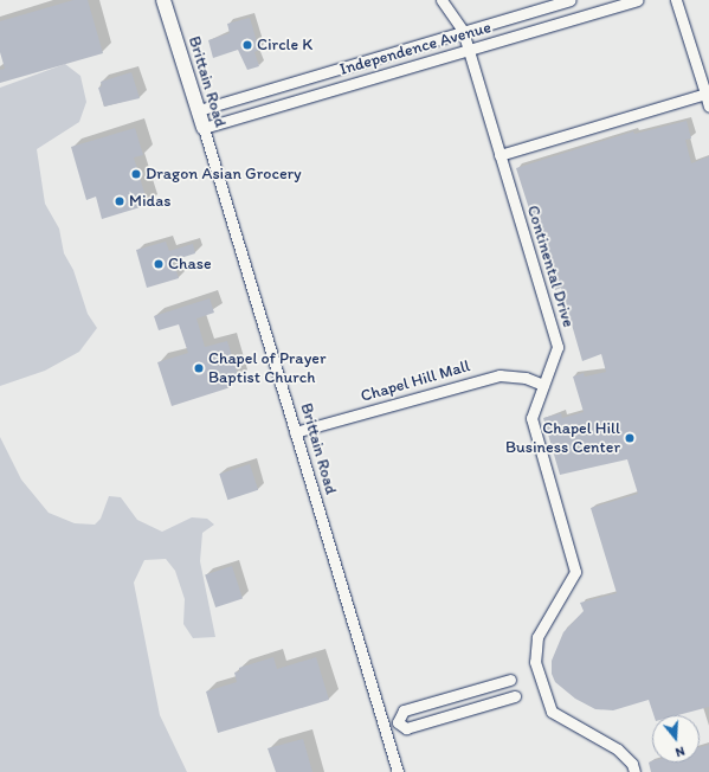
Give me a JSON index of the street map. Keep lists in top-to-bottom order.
{
  "streets": {
    "main road": ["Brittain Road"],
    "street": ["Independence Avenue", "Continental Drive", "Chapel Hill Mall"]
  },
  "crossings": [
    ["Independence Avenue", "Brittain Road"],
    ["Independence Avenue", "Continental Drive"],
    ["Brittain Road", "Chapel Hill Mall"],
    ["Continental Drive", "Chapel Hill Mall"]
  ],
  "places": [
    "Circle K",
    "Dragon Asian Grocery",
    "Midas",
    "Chase",
    "Chapel of Prayer Baptist Church",
    "Chapel Hill Business Center"
  ],
  "north": "bottom"
}
